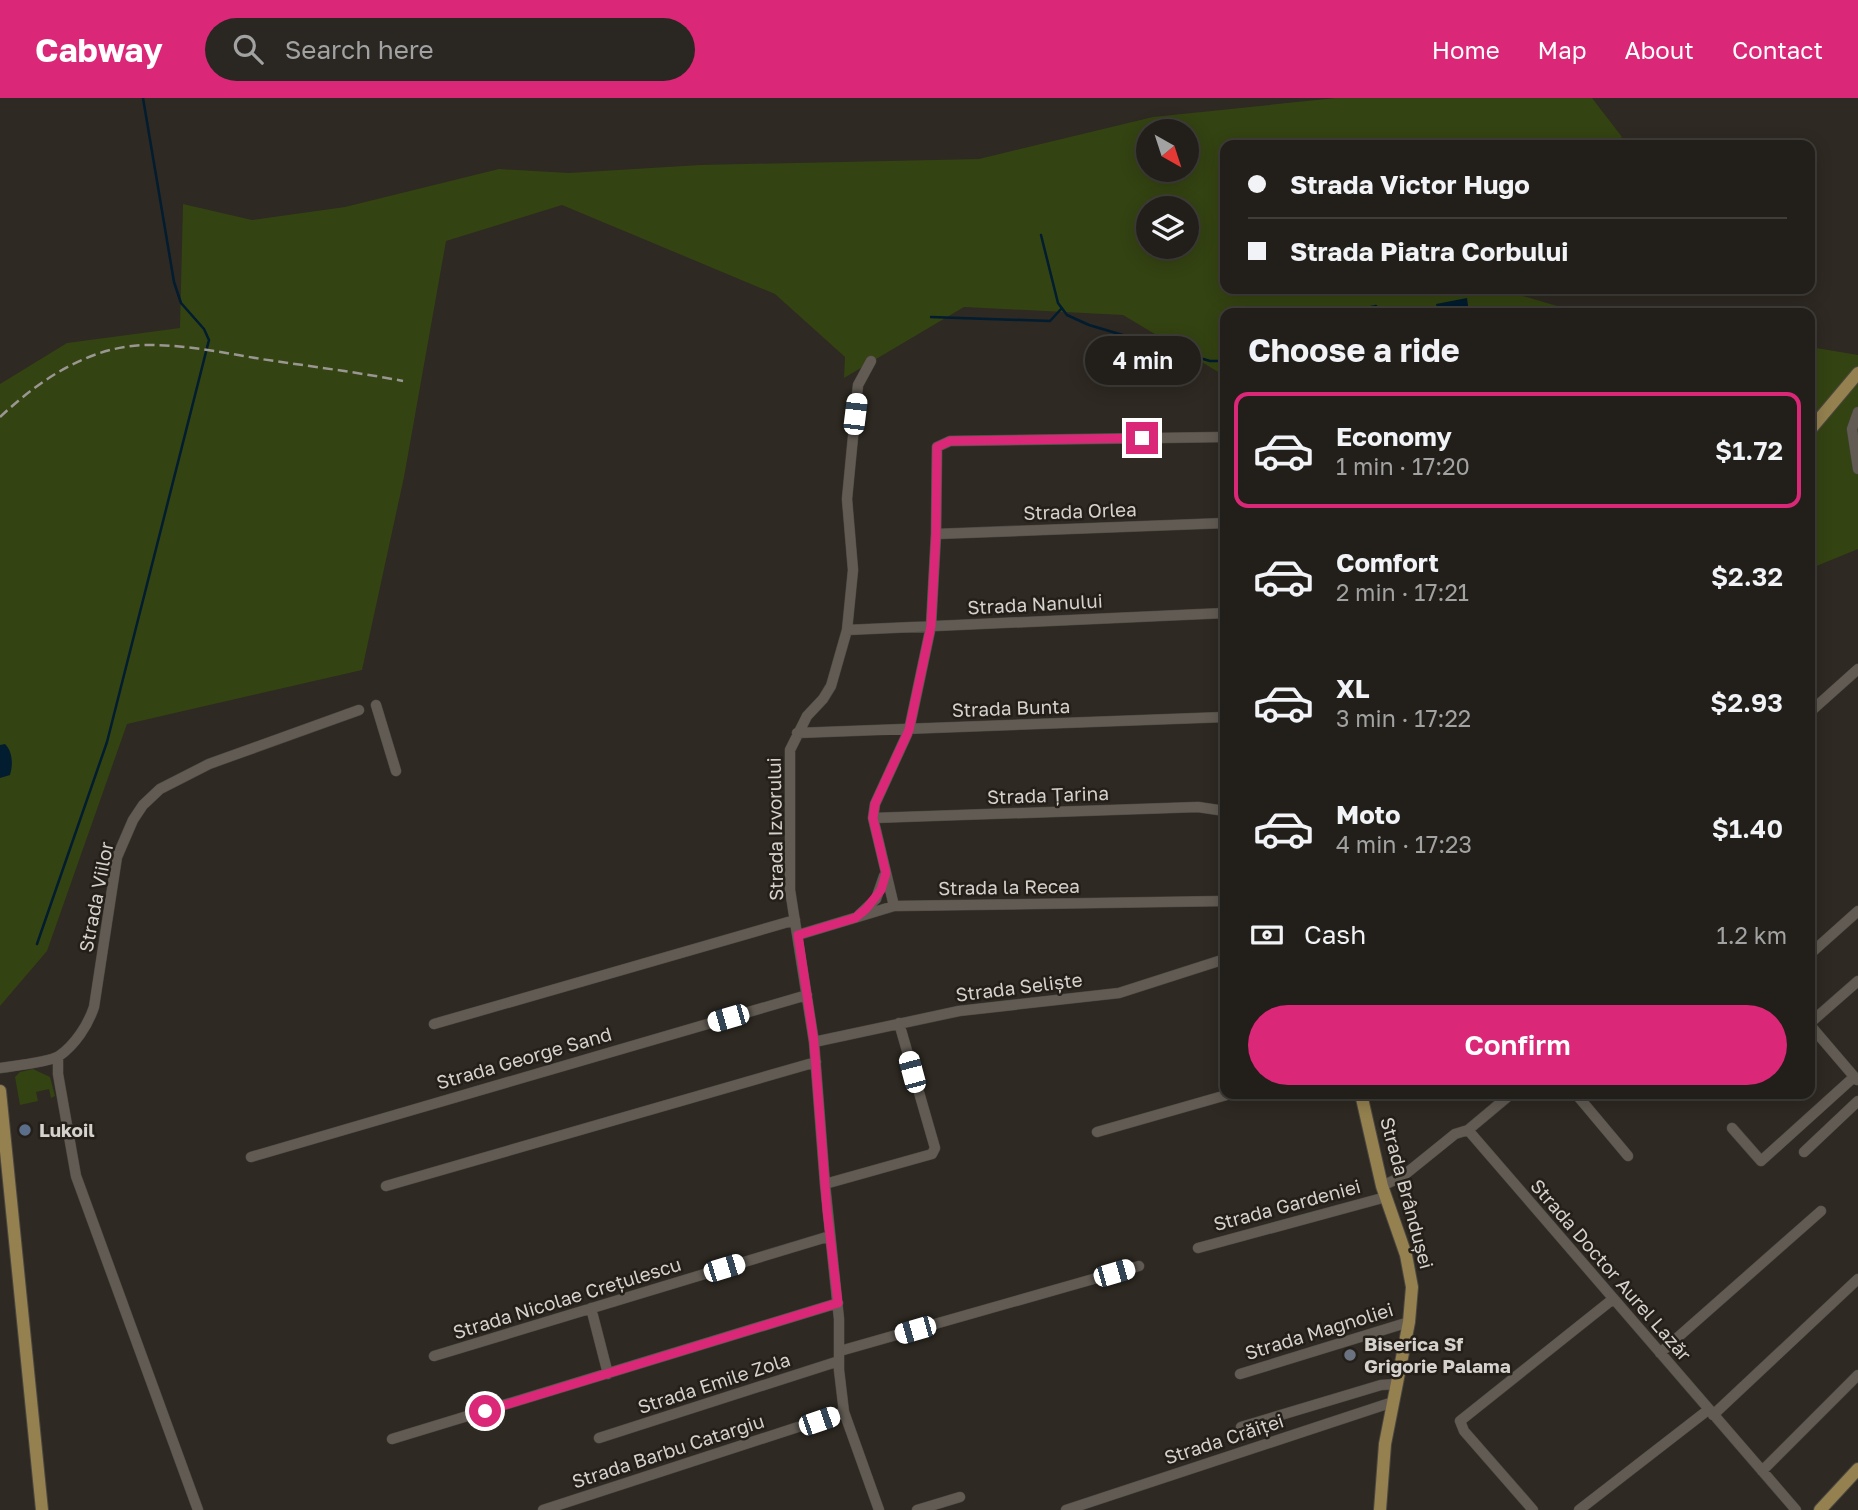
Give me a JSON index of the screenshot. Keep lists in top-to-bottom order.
{
  "streets": {
    "main road": ["Strada Brândușei"],
    "street": [
      "Strada Orlea",
      "Strada Nanului",
      "Strada Bunta",
      "Strada Țarina",
      "Strada Izvorului",
      "Strada la Recea",
      "Strada Viilor",
      "Strada Seliște",
      "Strada George Sand",
      "Strada Gardeniei",
      "Strada Doctor Aurel Lazăr",
      "Strada Nicolae Crețulescu",
      "Strada Magnoliei",
      "Strada Emile Zola",
      "Strada Crăiței",
      "Strada Barbu Catargiu"
    ]
  },
  "crossings": [
    ["Strada Nanului", "Strada Izvorului"],
    ["Strada Bunta", "Strada Izvorului"],
    ["Strada Izvorului", "Strada la Recea"],
    ["Strada Izvorului", "Strada Seliște"],
    ["Strada Izvorului", "Strada George Sand"],
    ["Strada Izvorului", "Strada Nicolae Crețulescu"],
    ["Strada Izvorului", "Strada Emile Zola"],
    ["Strada Izvorului", "Strada Barbu Catargiu"],
    ["Strada Brândușei", "Strada Gardeniei"],
    ["Strada Brândușei", "Strada Magnoliei"],
    ["Strada Brândușei", "Strada Crăiței"]
  ],
  "places": ["Lukoil", "Biserica Sf Grigorie Palama"],
  "north": "bottom right",
  "page": {
    "header": "Cabway",
    "search": "Search here",
    "nav": [
      "Home",
      "Map",
      "About",
      "Contact"
    ],
    "banner": ["Strada Victor Hugo", "Strada Piatra Corbului"],
    "heading": "Choose a ride",
    "bubble": "4 min",
    "list": [
      {
        "name": "Economy",
        "note": "1 min · 17:20",
        "value": "$1.72"
      },
      {
        "name": "Comfort",
        "note": "2 min · 17:21",
        "value": "$2.32"
      },
      {
        "name": "XL",
        "note": "3 min · 17:22",
        "value": "$2.93"
      },
      {
        "name": "Moto",
        "note": "4 min · 17:23",
        "value": "$1.40"
      }
    ],
    "pay": ["Cash", "1.2 km"],
    "buttons": "Confirm"
  }
}
